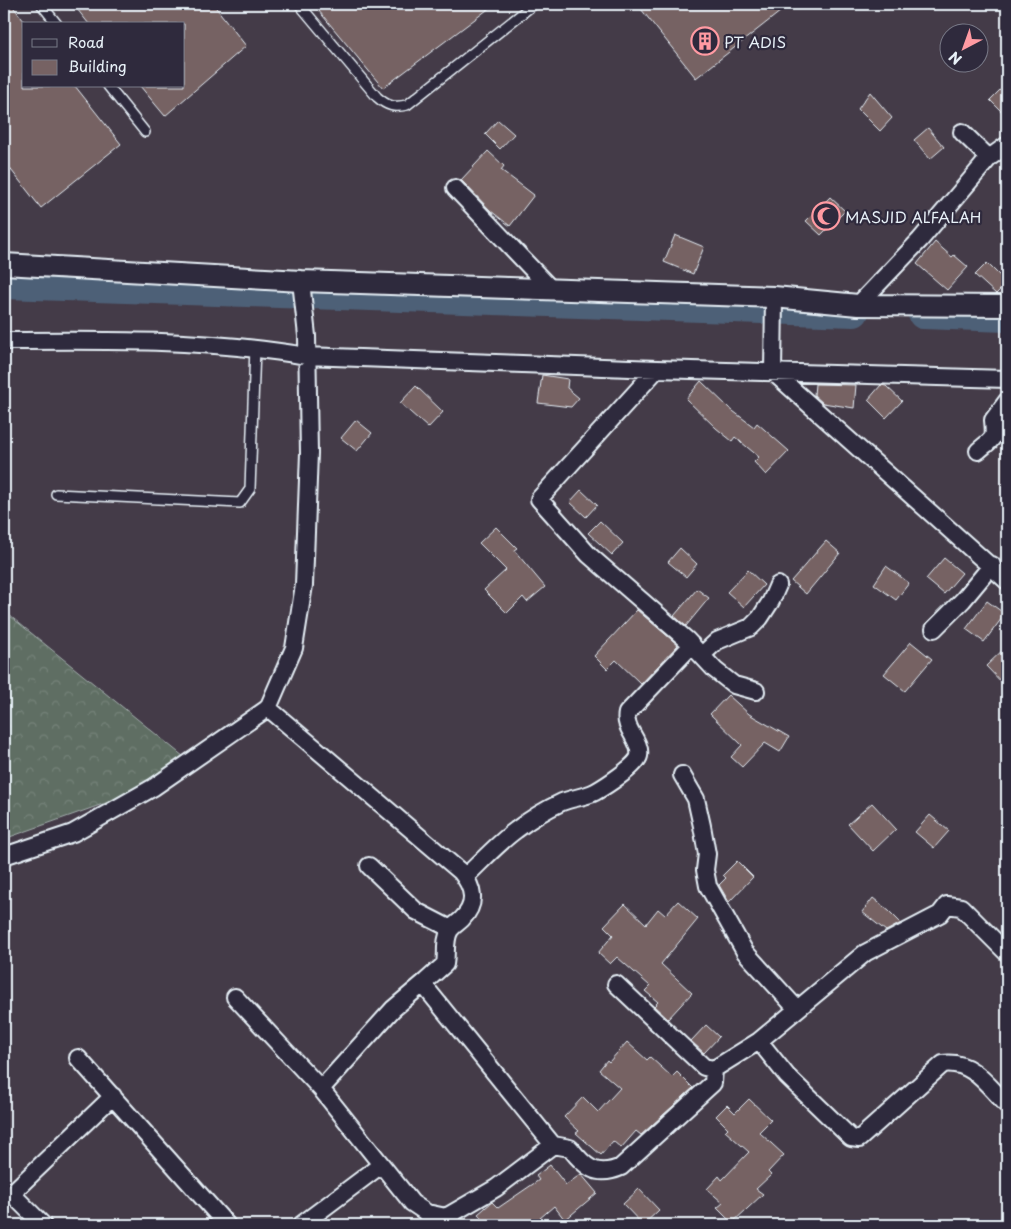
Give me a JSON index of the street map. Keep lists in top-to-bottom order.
{
  "places": {
    "building": ["PT ADIS"],
    "mosque": ["MASJID ALFALAH"]
  },
  "legend": ["Road", "Building"],
  "north": "bottom left"
}
